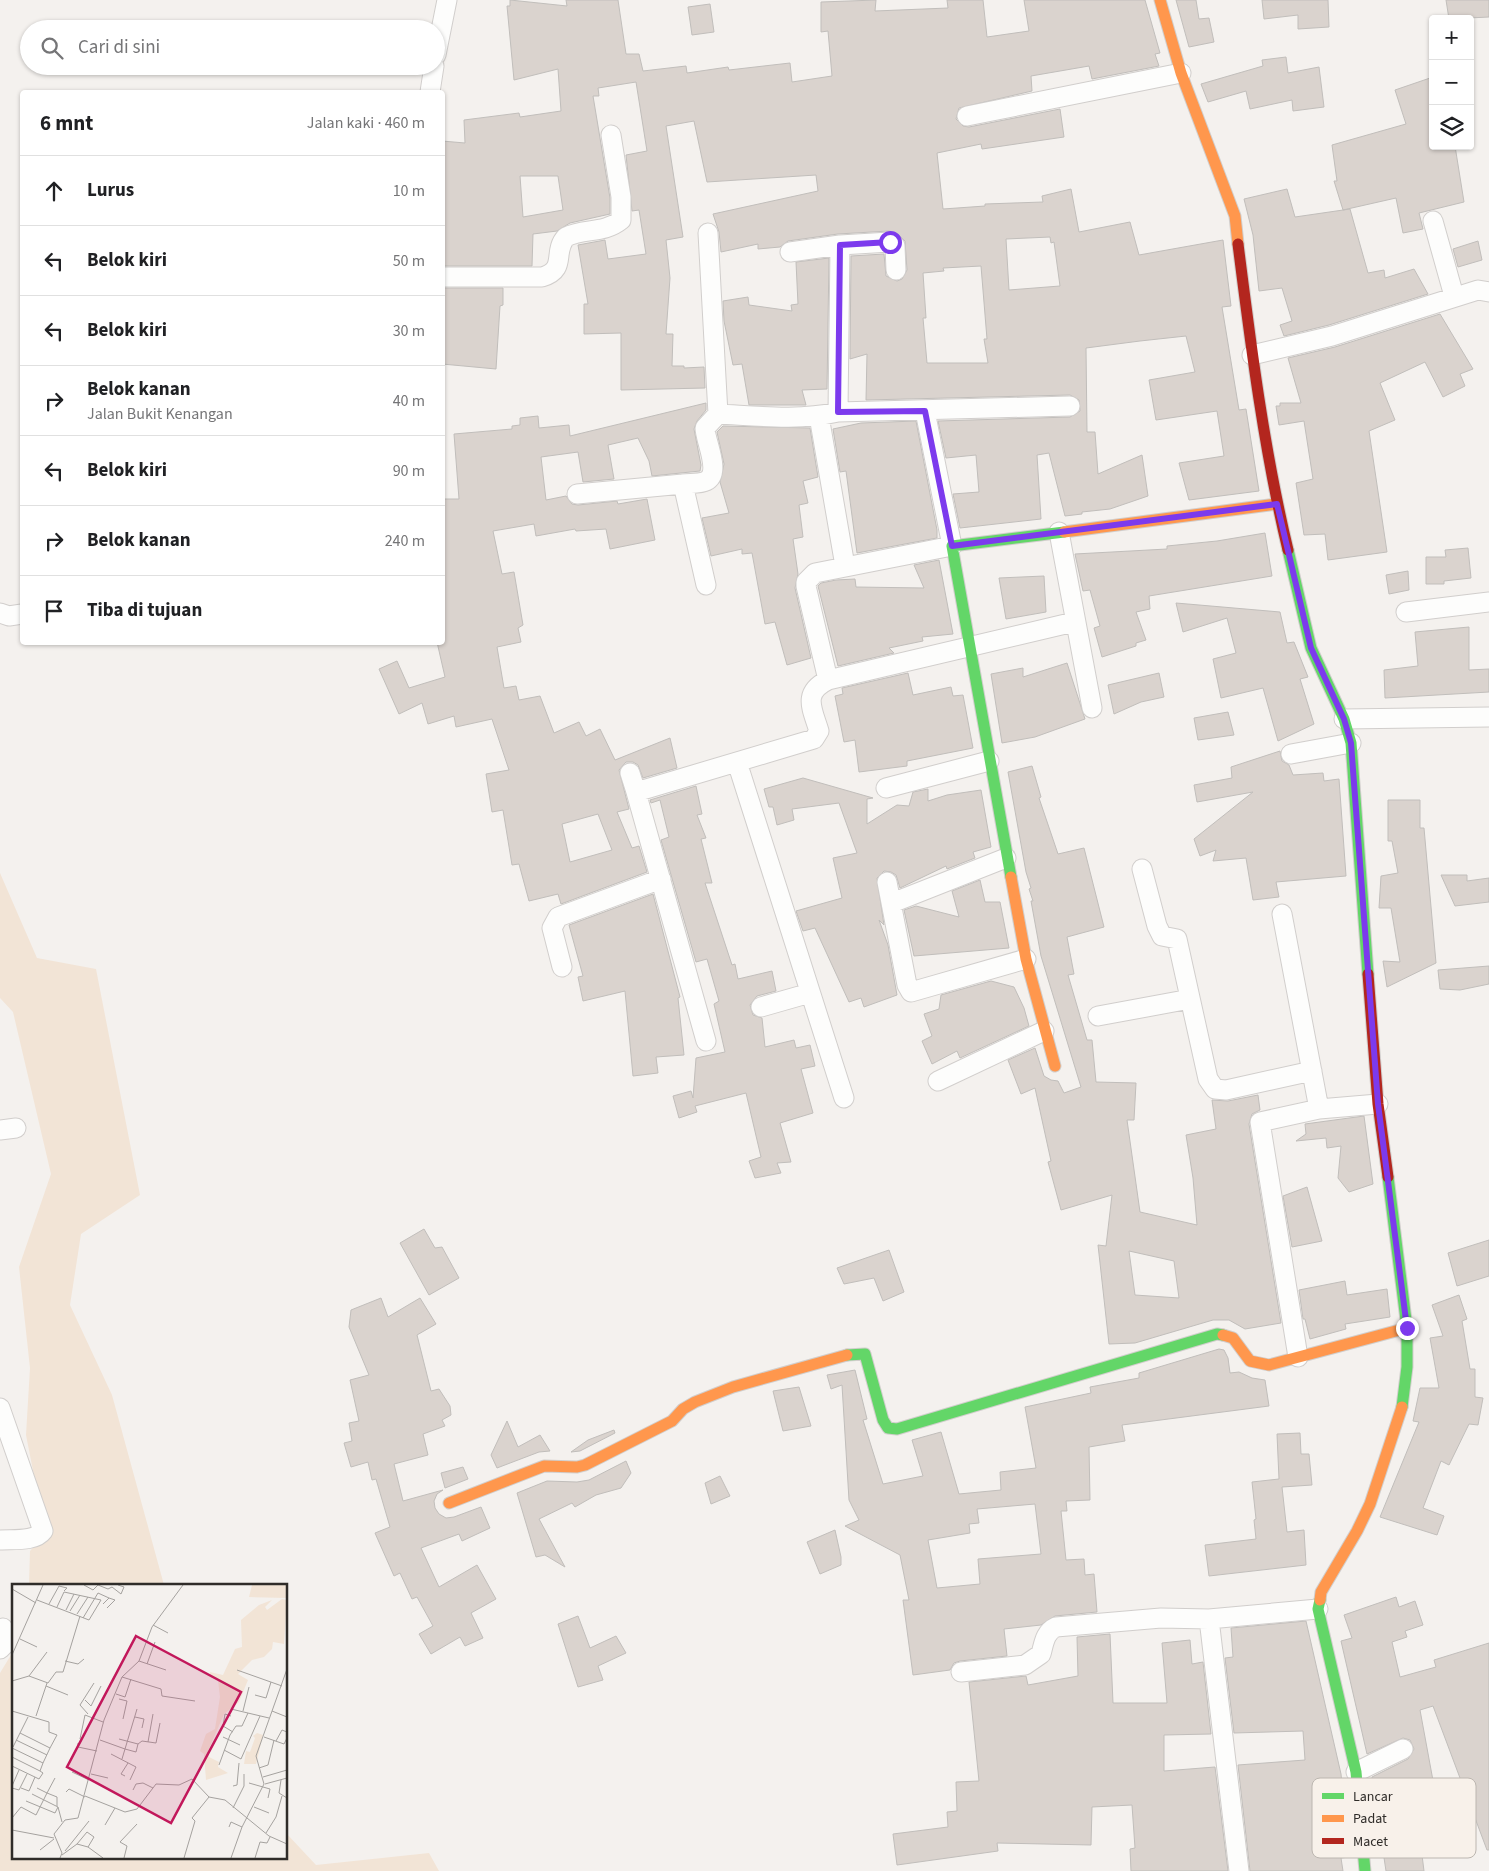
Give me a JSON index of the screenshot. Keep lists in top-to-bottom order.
{
  "legend": ["Lancar", "Padat", "Macet"],
  "page": {
    "map_buttons": ["+", "−"],
    "search": "Cari di sini",
    "heading": ["6 mnt", "Jalan kaki · 460 m"],
    "list": [
      ["Lurus", "10 m"],
      ["Belok kiri", "50 m"],
      ["Belok kiri", "30 m"],
      ["Belok kanan", "Jalan Bukit Kenangan", "40 m"],
      ["Belok kiri", "90 m"],
      ["Belok kanan", "240 m"],
      "Tiba di tujuan"
    ]
  }
}
